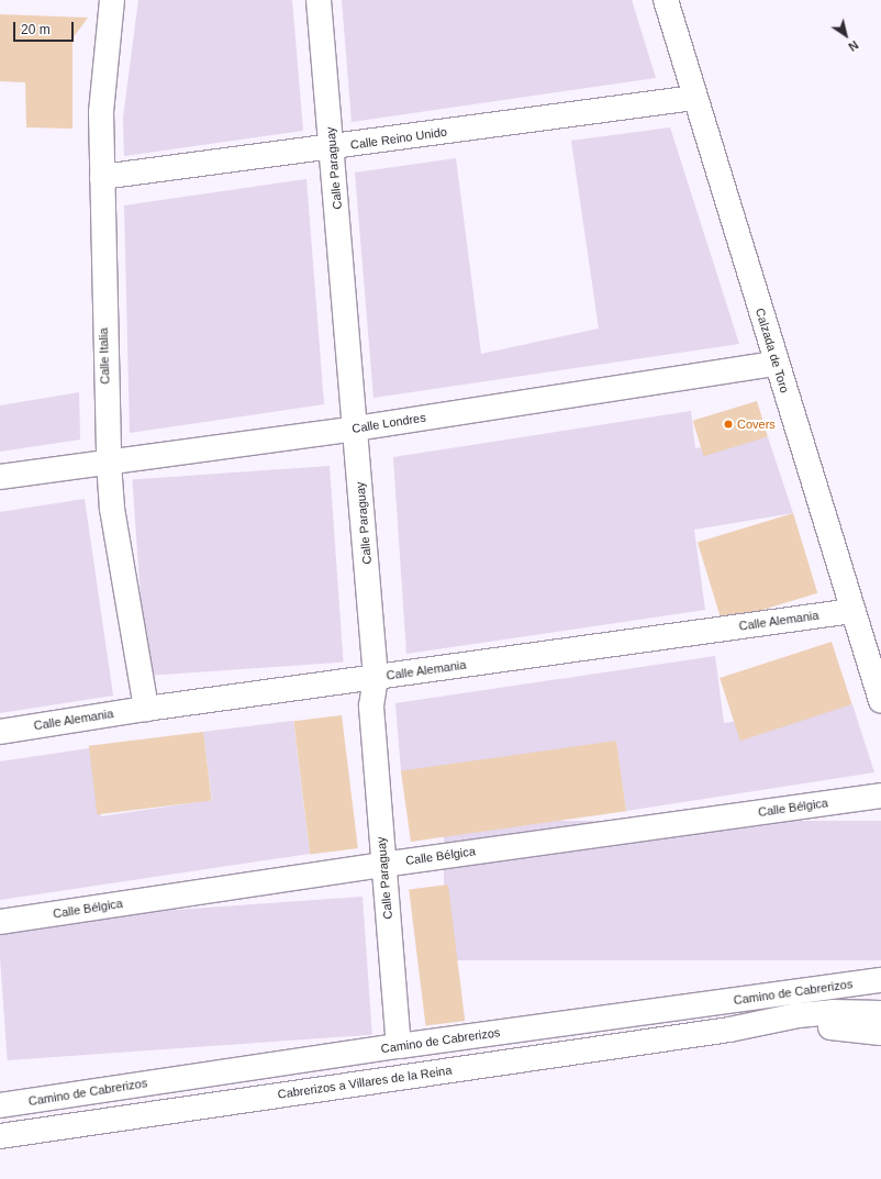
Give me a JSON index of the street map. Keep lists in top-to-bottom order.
{
  "streets": {
    "street": [
      "Calle Reino Unido",
      "Calle Paraguay",
      "Calzada de Toro",
      "Calle Italia",
      "Calle Londres",
      "Calle Alemania",
      "Calle Bélgica",
      "Camino de Cabrerizos",
      "Cabrerizos a Villares de la Reina"
    ]
  },
  "crossings": [
    ["Calle Reino Unido", "Calle Paraguay"],
    ["Calle Reino Unido", "Calzada de Toro"],
    ["Calle Reino Unido", "Calle Italia"],
    ["Calle Paraguay", "Calle Londres"],
    ["Calle Paraguay", "Calle Alemania"],
    ["Calle Paraguay", "Calle Bélgica"],
    ["Calle Paraguay", "Camino de Cabrerizos"],
    ["Calzada de Toro", "Calle Londres"],
    ["Calzada de Toro", "Calle Alemania"],
    ["Calle Italia", "Calle Londres"],
    ["Calle Italia", "Calle Alemania"]
  ],
  "places": ["Covers"],
  "scale_bar": "20 m",
  "north": "bottom right"
}
